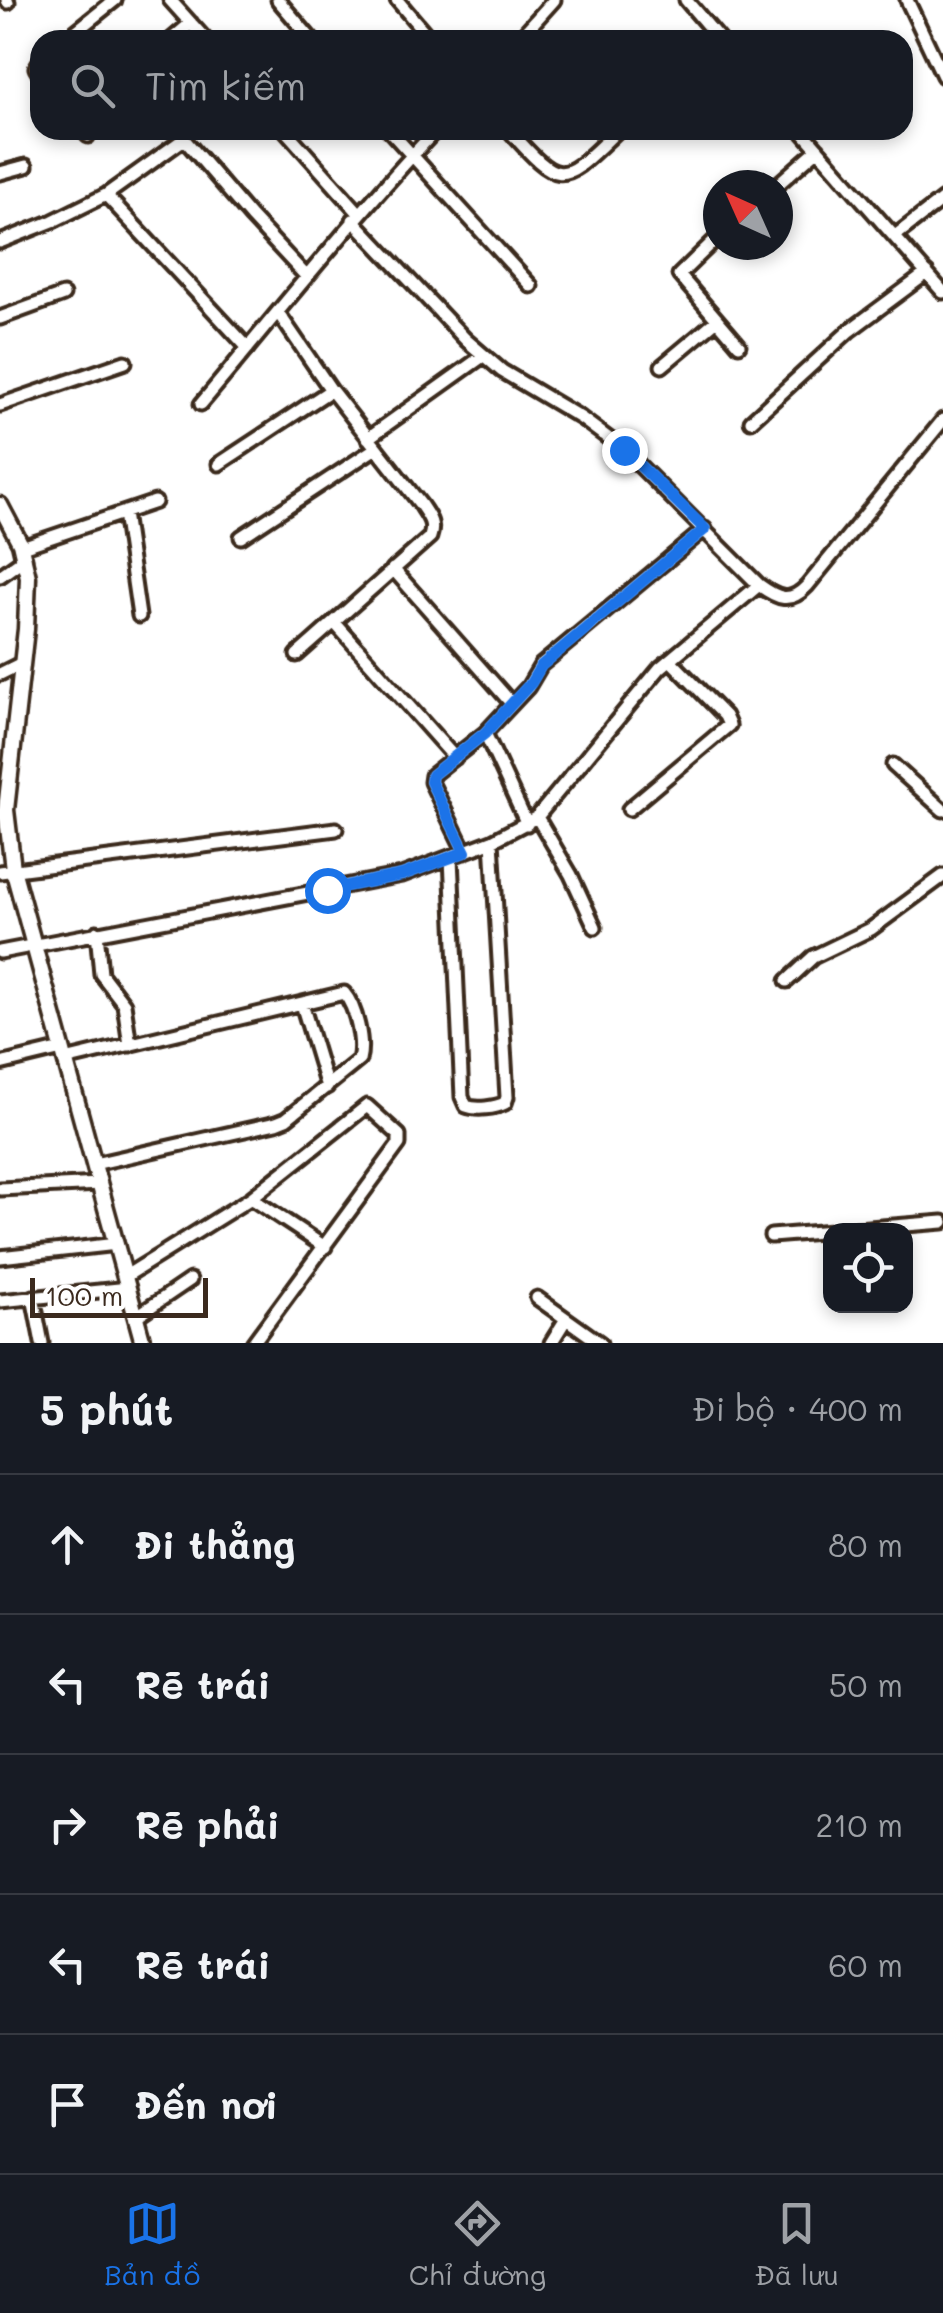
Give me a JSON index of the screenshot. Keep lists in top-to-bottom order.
{
  "scale_bar": "100 m",
  "north": "top left",
  "page": {
    "search": "Tìm kiếm",
    "scale": "100 m",
    "heading": ["5 phút", "Đi bộ · 400 m"],
    "list": [
      ["Đi thẳng", "80 m"],
      ["Rẽ trái", "50 m"],
      ["Rẽ phải", "210 m"],
      ["Rẽ trái", "60 m"],
      "Đến nơi"
    ],
    "nav": ["Bản đồ", "Chỉ đường", "Đã lưu"]
  }
}
